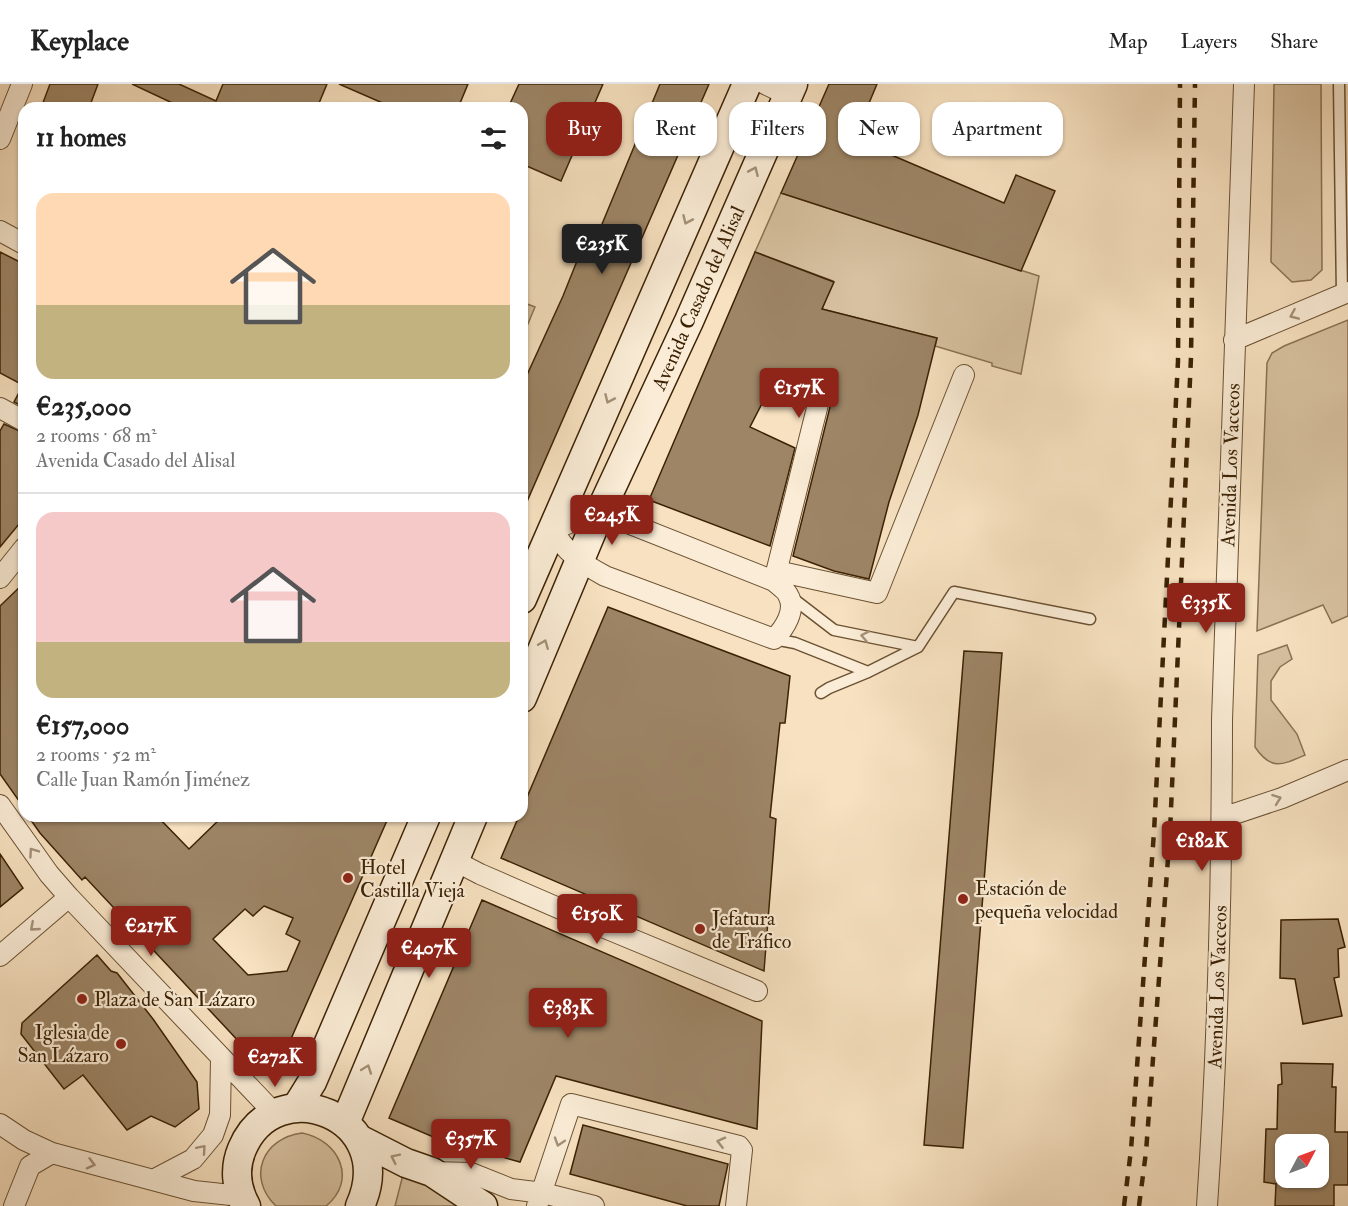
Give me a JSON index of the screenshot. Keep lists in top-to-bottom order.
{
  "streets": {
    "main road": ["Avenida Casado del Alisal"],
    "street": ["Avenida Los Vacceos"]
  },
  "places": [
    "Hotel Castilla Vieja",
    "Estación de pequeña velocidad",
    "Jefatura de Tráfico",
    "Plaza de San Lázaro",
    "Iglesia de San Lázaro"
  ],
  "north": "top right",
  "page": {
    "header": "Keyplace",
    "nav": ["Map", "Layers", "Share"],
    "chip": [
      "Buy",
      "Rent",
      "Filters",
      "New",
      "Apartment"
    ],
    "heading": "11 homes",
    "list": [
      {
        "name": "€235,000",
        "note": "2 rooms · 68 m² · Avenida Casado del Alisal"
      },
      {
        "name": "€157,000",
        "note": "2 rooms · 52 m² · Calle Juan Ramón Jiménez"
      }
    ],
    "price": [
      "€235K",
      "€157K",
      "€245K",
      "€335K",
      "€182K",
      "€150K",
      "€217K",
      "€407K",
      "€383K",
      "€272K",
      "€357K"
    ]
  }
}
